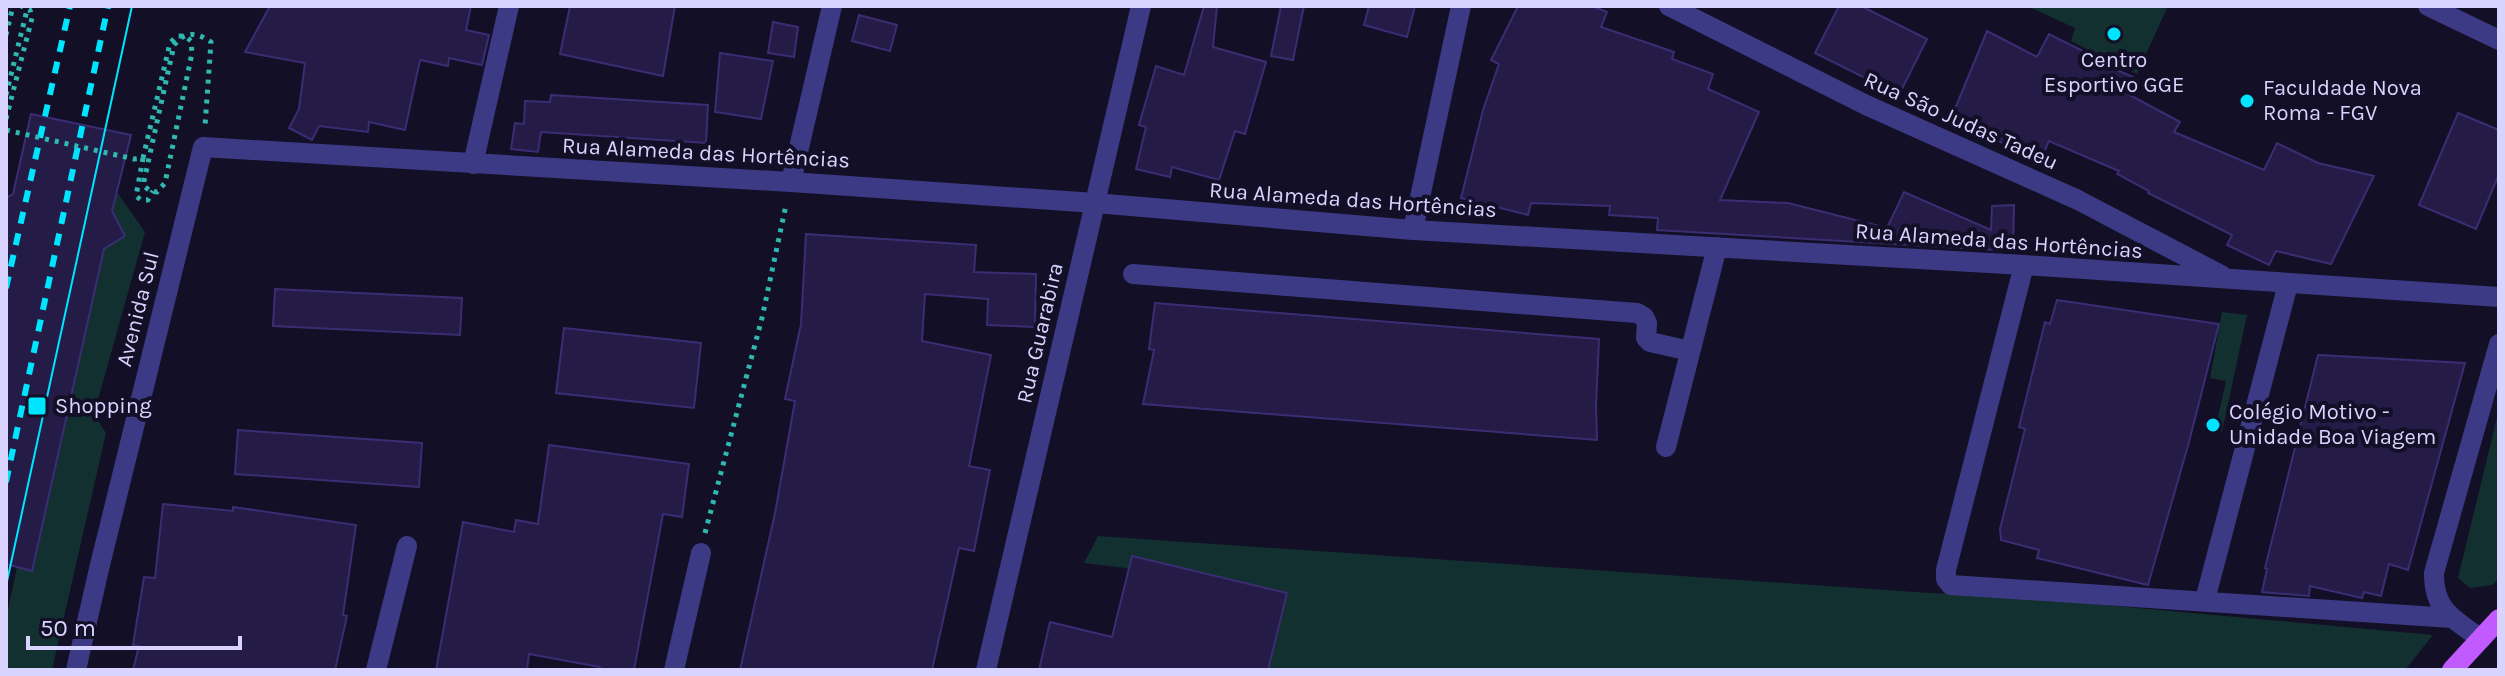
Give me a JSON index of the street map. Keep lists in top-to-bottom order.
{
  "streets": {
    "street": [
      "Rua São Judas Tadeu",
      "Rua Alameda das Hortências",
      "Avenida Sul",
      "Rua Guarabira"
    ]
  },
  "crossings": [
    ["Rua São Judas Tadeu", "Rua Alameda das Hortências"],
    ["Rua Alameda das Hortências", "Avenida Sul"],
    ["Rua Alameda das Hortências", "Rua Guarabira"]
  ],
  "places": {
    "other": ["Centro Esportivo GGE", "Faculdade Nova Roma - FGV", "Colégio Motivo - Unidade Boa Viagem"],
    "transit": ["Shopping"]
  },
  "scale_bar": "50 m"
}
